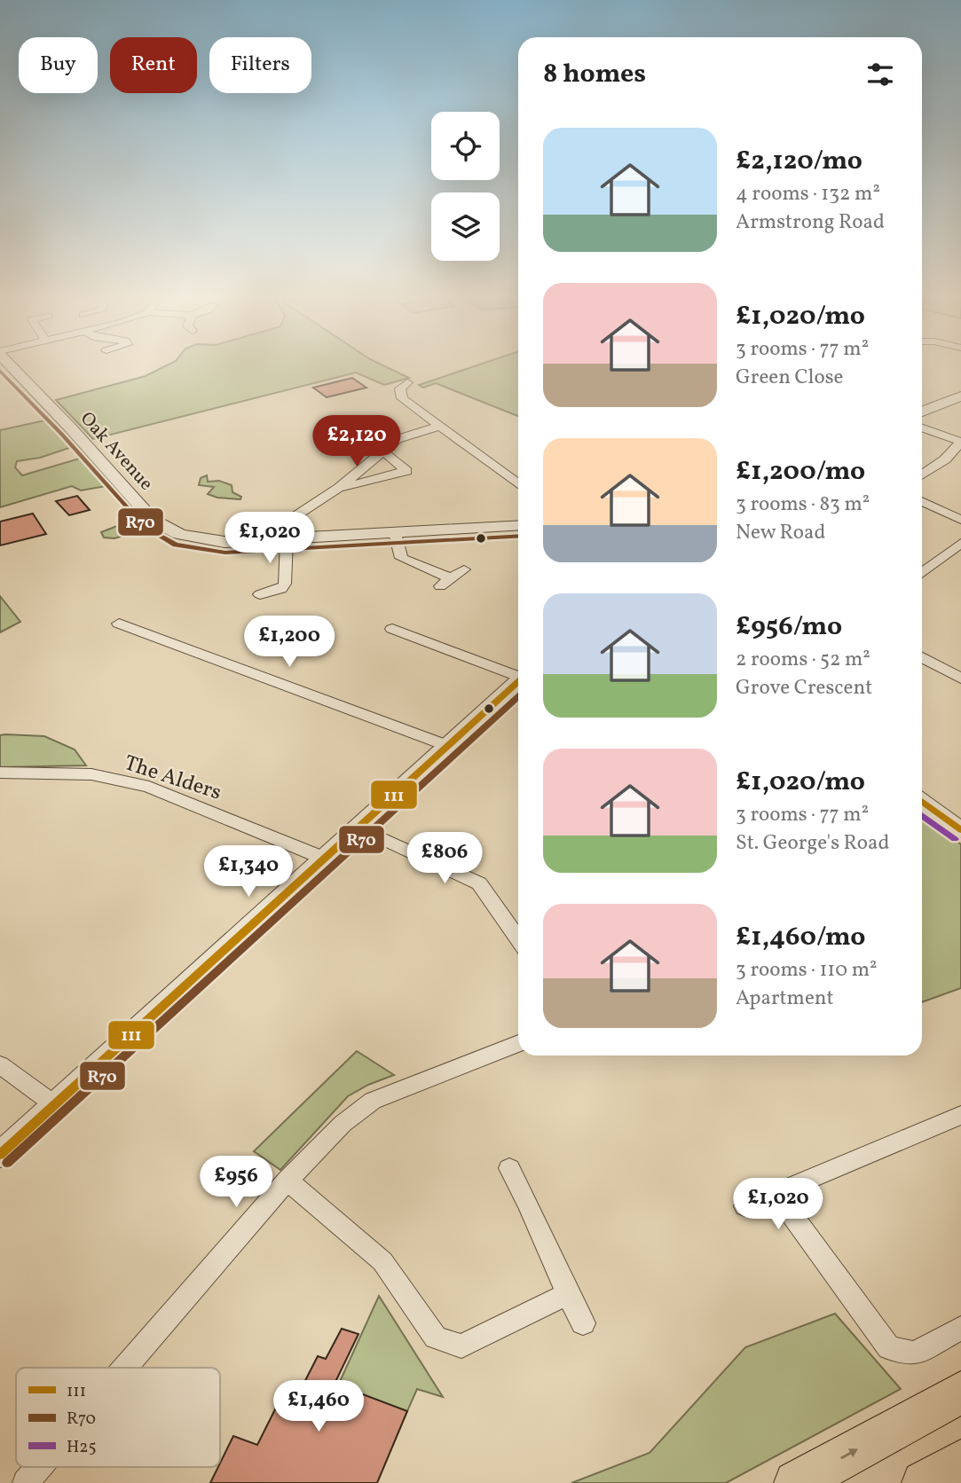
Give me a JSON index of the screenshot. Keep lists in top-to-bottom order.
{
  "streets": {
    "street": ["Oak Avenue", "The Alders"]
  },
  "lines": ["transit line R70", "transit line 111", "transit line H25"],
  "legend": ["111", "R70", "H25"],
  "page": {
    "chip": ["Buy", "Rent", "Filters"],
    "heading": "8 homes",
    "list": [
      {
        "name": "£2,120/mo",
        "note": "4 rooms · 132 m² · Armstrong Road"
      },
      {
        "name": "£1,020/mo",
        "note": "3 rooms · 77 m² · Green Close"
      },
      {
        "name": "£1,200/mo",
        "note": "3 rooms · 83 m² · New Road"
      },
      {
        "name": "£956/mo",
        "note": "2 rooms · 52 m² · Grove Crescent"
      },
      {
        "name": "£1,020/mo",
        "note": "3 rooms · 77 m² · St. George's Road"
      },
      {
        "name": "£1,460/mo",
        "note": "3 rooms · 110 m² · Apartment"
      }
    ],
    "price": [
      "£2,120",
      "£1,020",
      "£1,200",
      "£806",
      "£1,340",
      "£956",
      "£1,020",
      "£1,460"
    ]
  }
}
